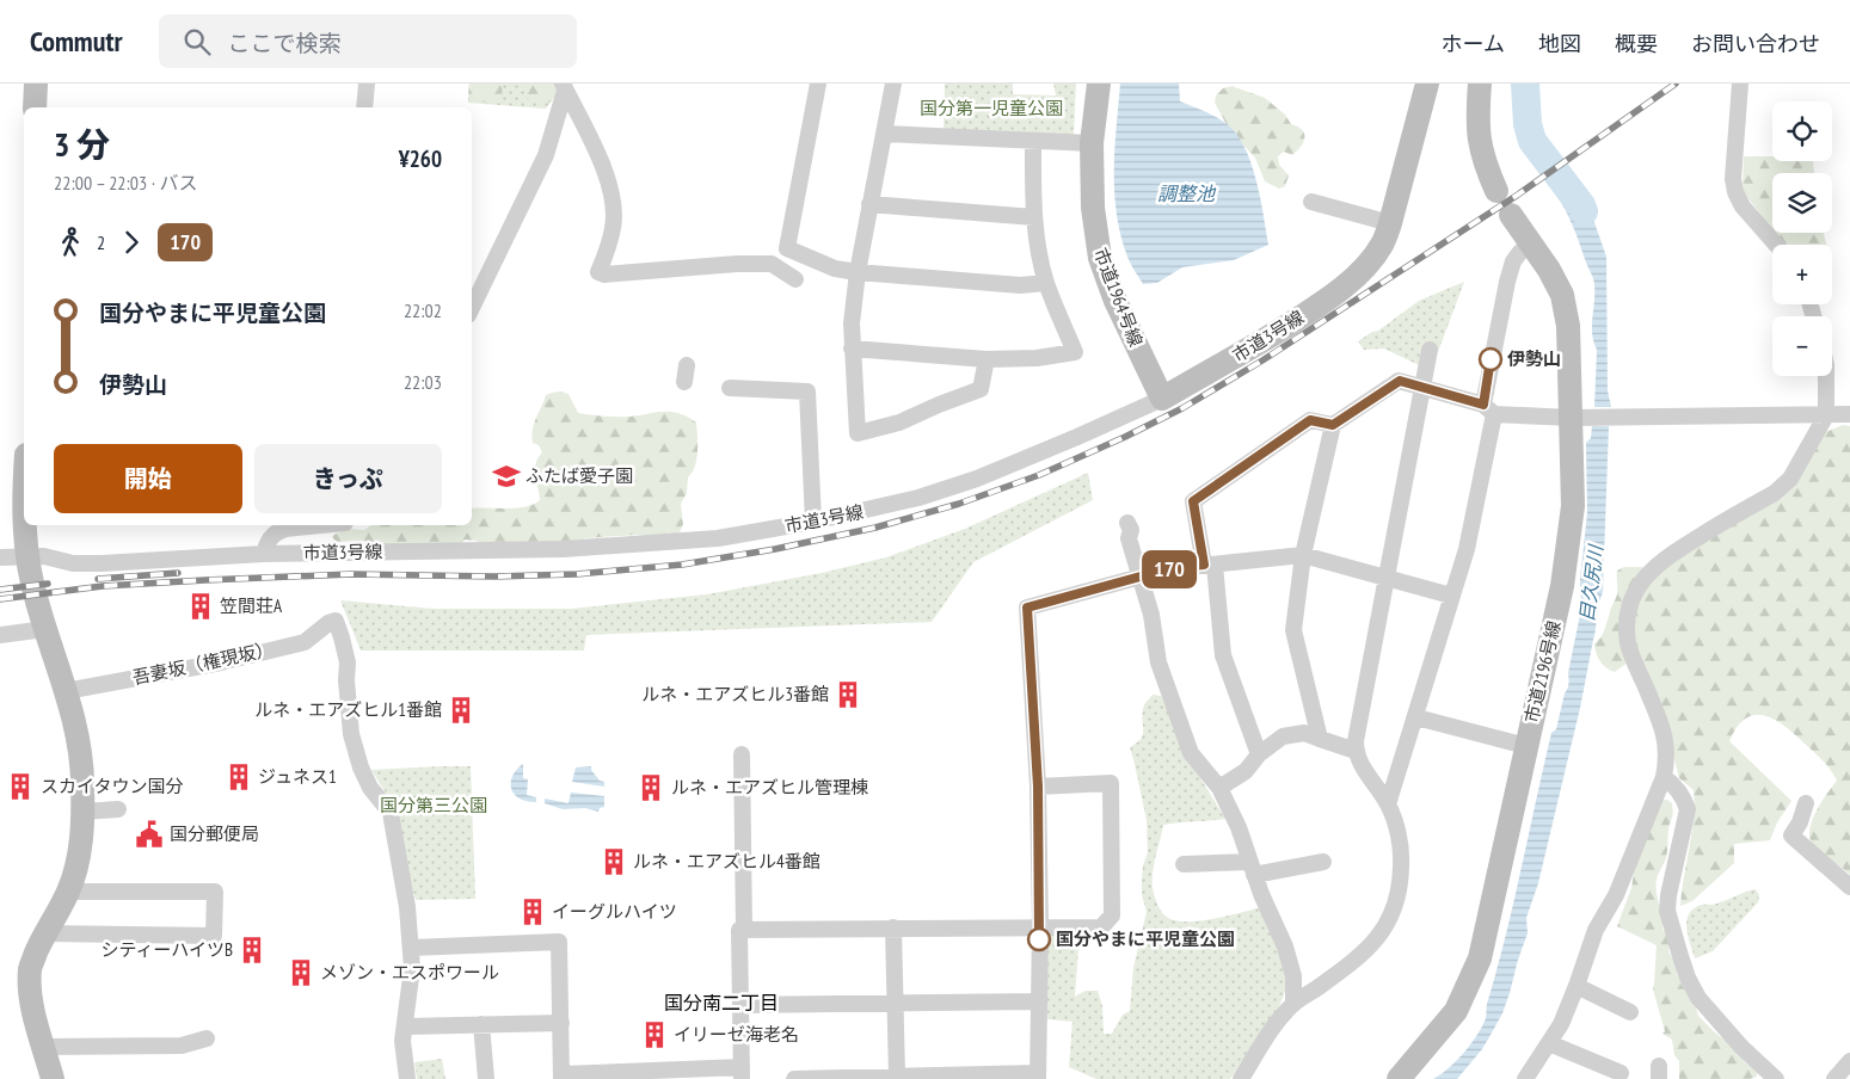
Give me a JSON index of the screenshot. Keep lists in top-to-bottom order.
{
  "streets": {
    "street": [
      "市道1964号線",
      "市道3号線",
      "吾妻坂（権現坂）",
      "市道2196号線"
    ]
  },
  "crossings": [
    ["市道1964号線", "市道3号線"]
  ],
  "districts": ["国分南二丁目"],
  "water": ["調整池", "目久尻川"],
  "parks": ["国分第一児童公園", "国分第三公園"],
  "places": {
    "other": ["伊勢山", "国分やまに平児童公園"],
    "school or university": ["ふたば愛子園"],
    "building": [
      "笠間荘A",
      "ルネ・エアズヒル3番館",
      "ルネ・エアズヒル1番館",
      "ジュネス1",
      "スカイタウン国分",
      "ルネ・エアズヒル管理棟",
      "ルネ・エアズヒル4番館",
      "イーグルハイツ",
      "シティーハイツB",
      "メゾン・エスポワール",
      "イリーゼ海老名"
    ],
    "public building": ["国分郵便局"]
  },
  "lines": ["bus line 170"],
  "page": {
    "header": "Commutr",
    "search": "ここで検索",
    "nav": [
      "ホーム",
      "地図",
      "概要",
      "お問い合わせ"
    ],
    "on_map": "170",
    "map_buttons": ["+", "−"],
    "heading": ["3 分", "22:00 – 22:03 · バス", "¥260"],
    "legs": ["2", "170"],
    "list": [
      {
        "name": "国分やまに平児童公園",
        "value": "22:02"
      },
      {
        "name": "伊勢山",
        "value": "22:03"
      }
    ],
    "buttons": ["開始", "きっぷ"]
  }
}
